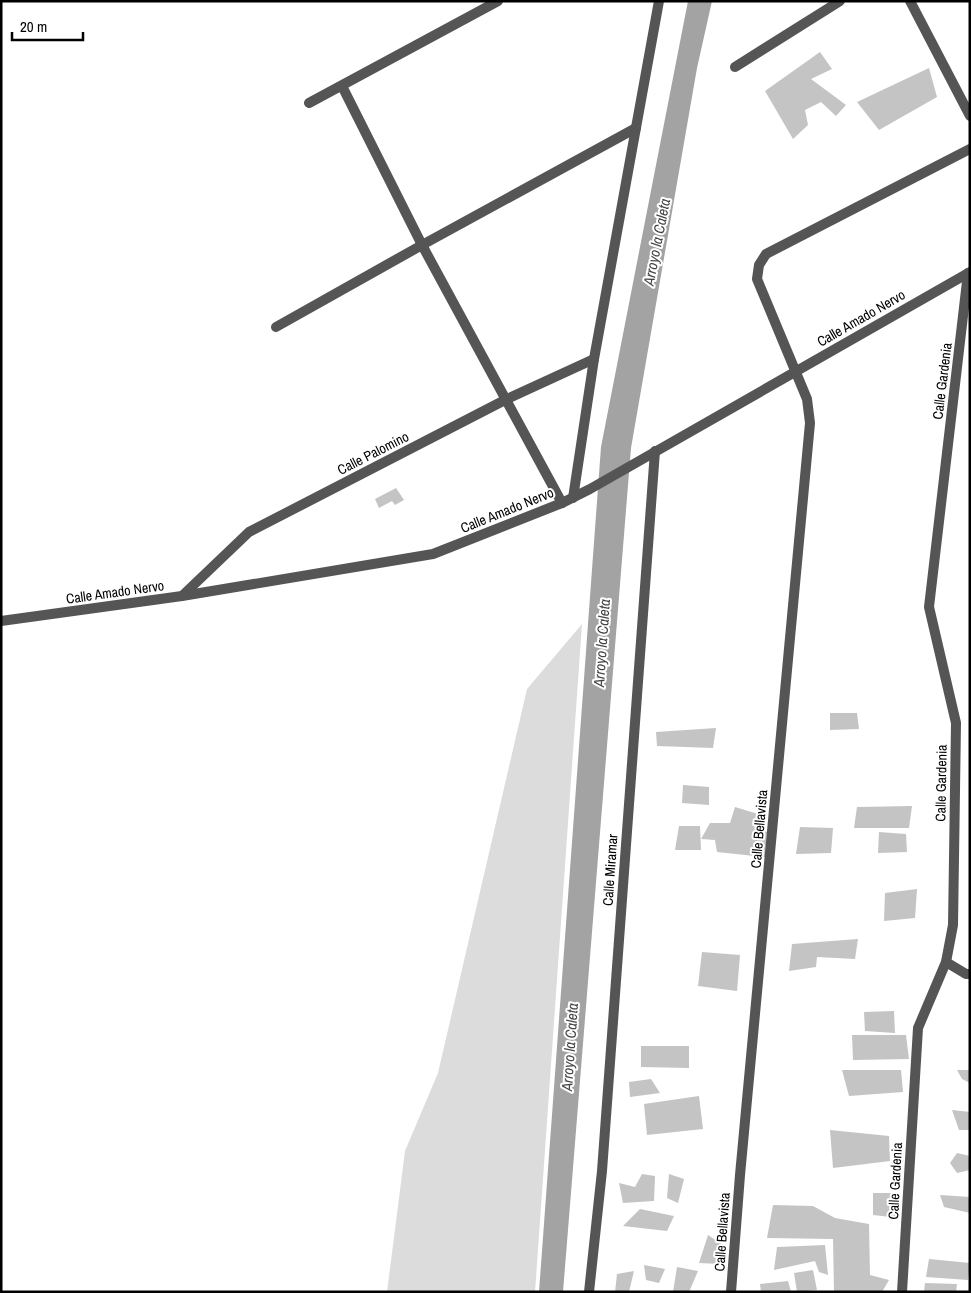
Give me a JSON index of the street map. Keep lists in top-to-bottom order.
{
  "streets": {
    "street": [
      "Calle Amado Nervo",
      "Calle Gardenia",
      "Calle Palomino",
      "Calle Bellavista",
      "Calle Miramar"
    ]
  },
  "crossings": [
    ["Calle Amado Nervo", "Calle Gardenia"],
    ["Calle Amado Nervo", "Calle Palomino"],
    ["Calle Amado Nervo", "Calle Bellavista"],
    ["Calle Amado Nervo", "Calle Miramar"]
  ],
  "water": ["Arroyo la Caleta"],
  "scale_bar": "20 m"
}
